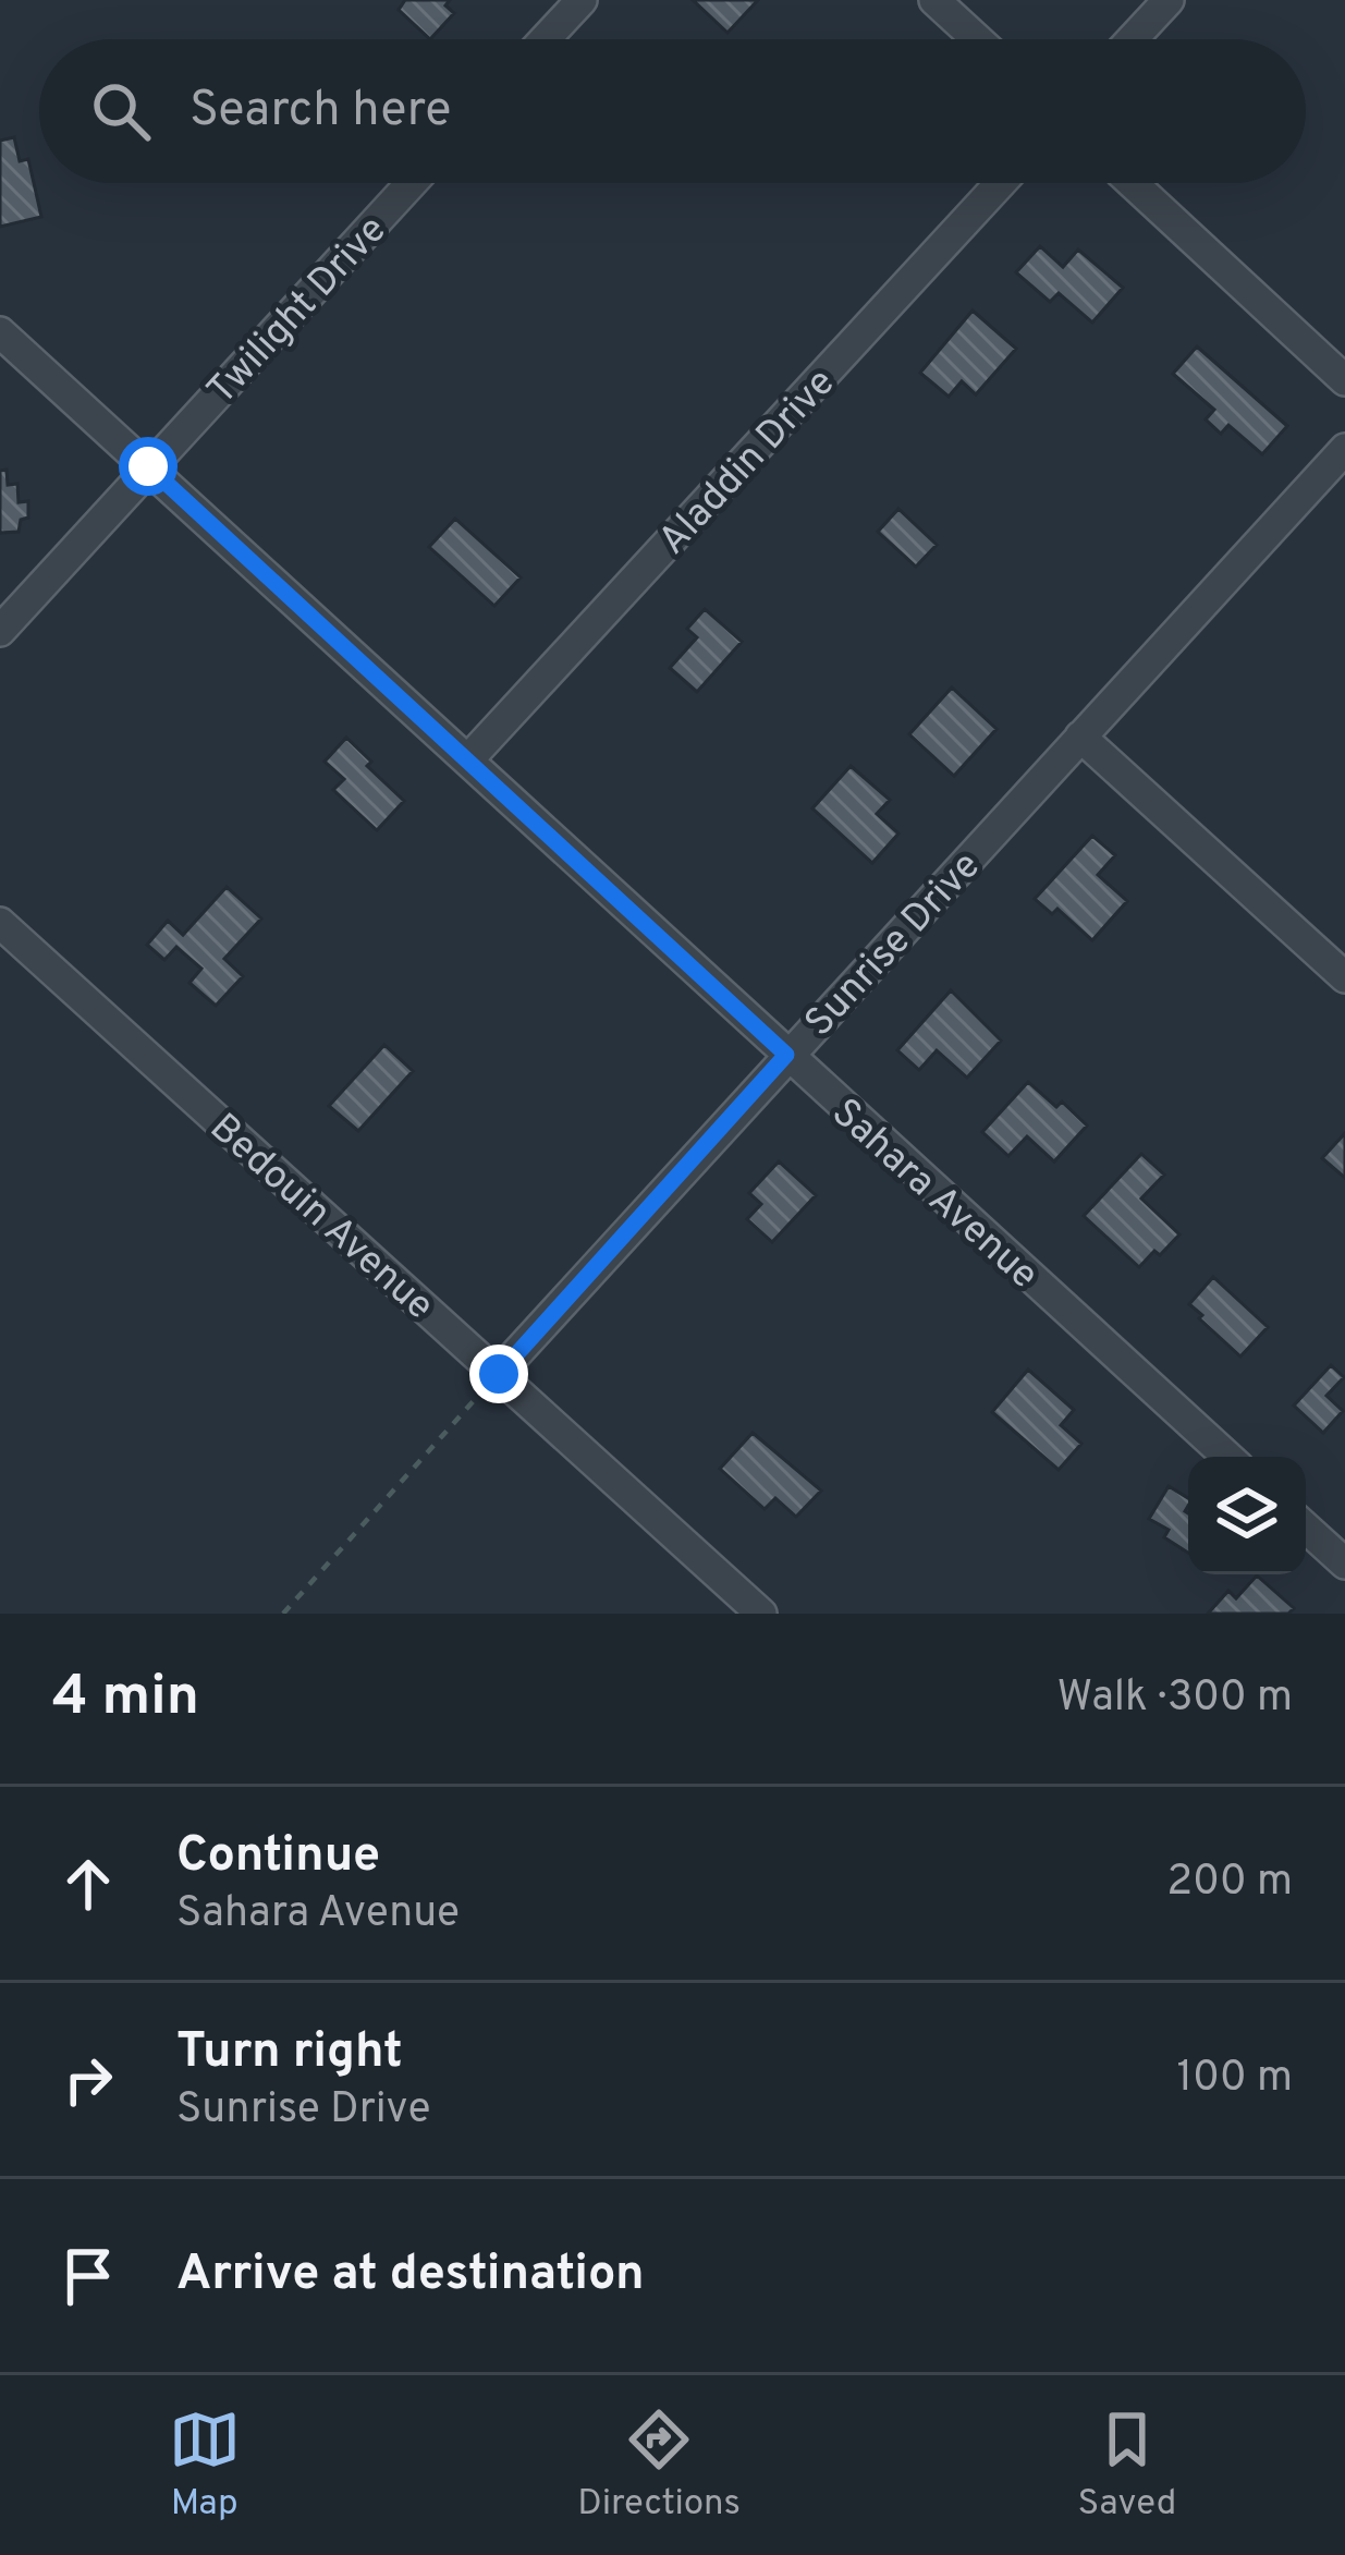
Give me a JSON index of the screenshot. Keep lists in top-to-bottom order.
{
  "streets": {
    "street": [
      "Twilight Drive",
      "Aladdin Drive",
      "Sunrise Drive",
      "Sahara Avenue",
      "Bedouin Avenue"
    ]
  },
  "crossings": [
    ["Twilight Drive", "Sahara Avenue"],
    ["Aladdin Drive", "Sahara Avenue"],
    ["Sunrise Drive", "Sahara Avenue"],
    ["Sunrise Drive", "Bedouin Avenue"]
  ],
  "page": {
    "search": "Search here",
    "heading": ["4 min", "Walk · 300 m"],
    "list": [
      ["Continue", "Sahara Avenue", "200 m"],
      ["Turn right", "Sunrise Drive", "100 m"],
      "Arrive at destination"
    ],
    "nav": ["Map", "Directions", "Saved"]
  }
}
